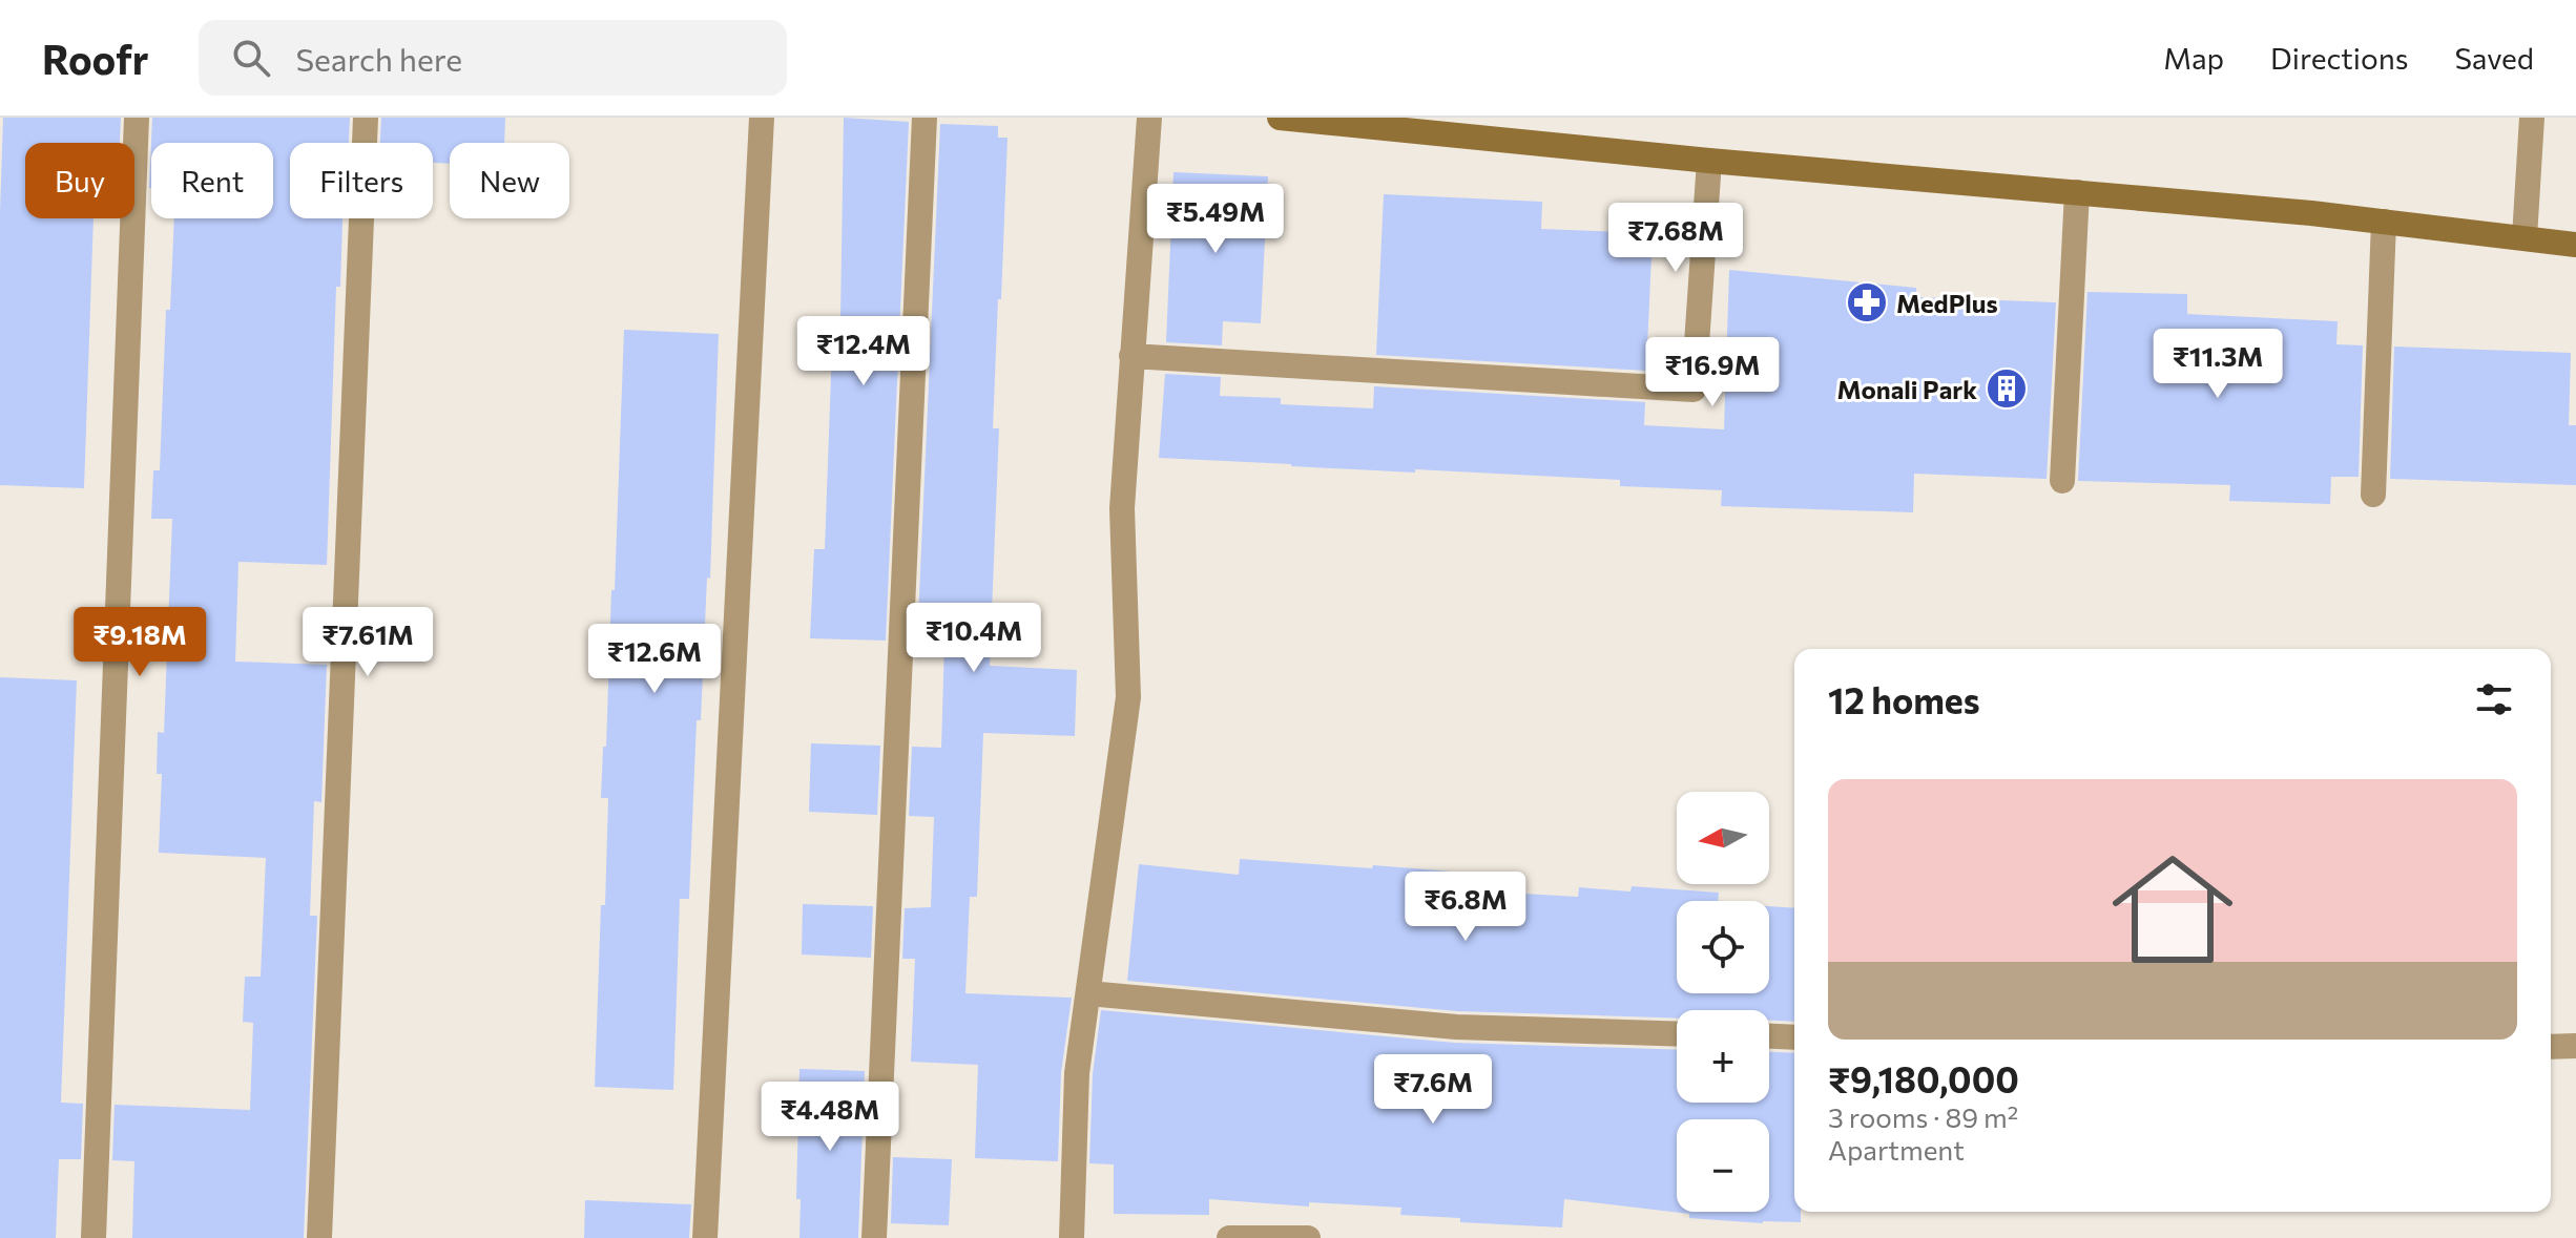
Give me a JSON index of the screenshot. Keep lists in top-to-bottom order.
{
  "places": {
    "pharmacy": ["MedPlus"],
    "building": ["Monali Park"]
  },
  "north": "left",
  "page": {
    "header": "Roofr",
    "search": "Search here",
    "nav": ["Map", "Directions", "Saved"],
    "chip": [
      "Buy",
      "Rent",
      "Filters",
      "New"
    ],
    "price": [
      "₹5.49M",
      "₹7.68M",
      "₹12.4M",
      "₹11.3M",
      "₹16.9M",
      "₹10.4M",
      "₹9.18M",
      "₹7.61M",
      "₹12.6M",
      "₹6.8M",
      "₹7.6M",
      "₹4.48M"
    ],
    "heading": "12 homes",
    "list": [
      {
        "name": "₹9,180,000",
        "note": "3 rooms · 89 m² · Apartment"
      }
    ],
    "map_buttons": ["+", "−"]
  }
}
